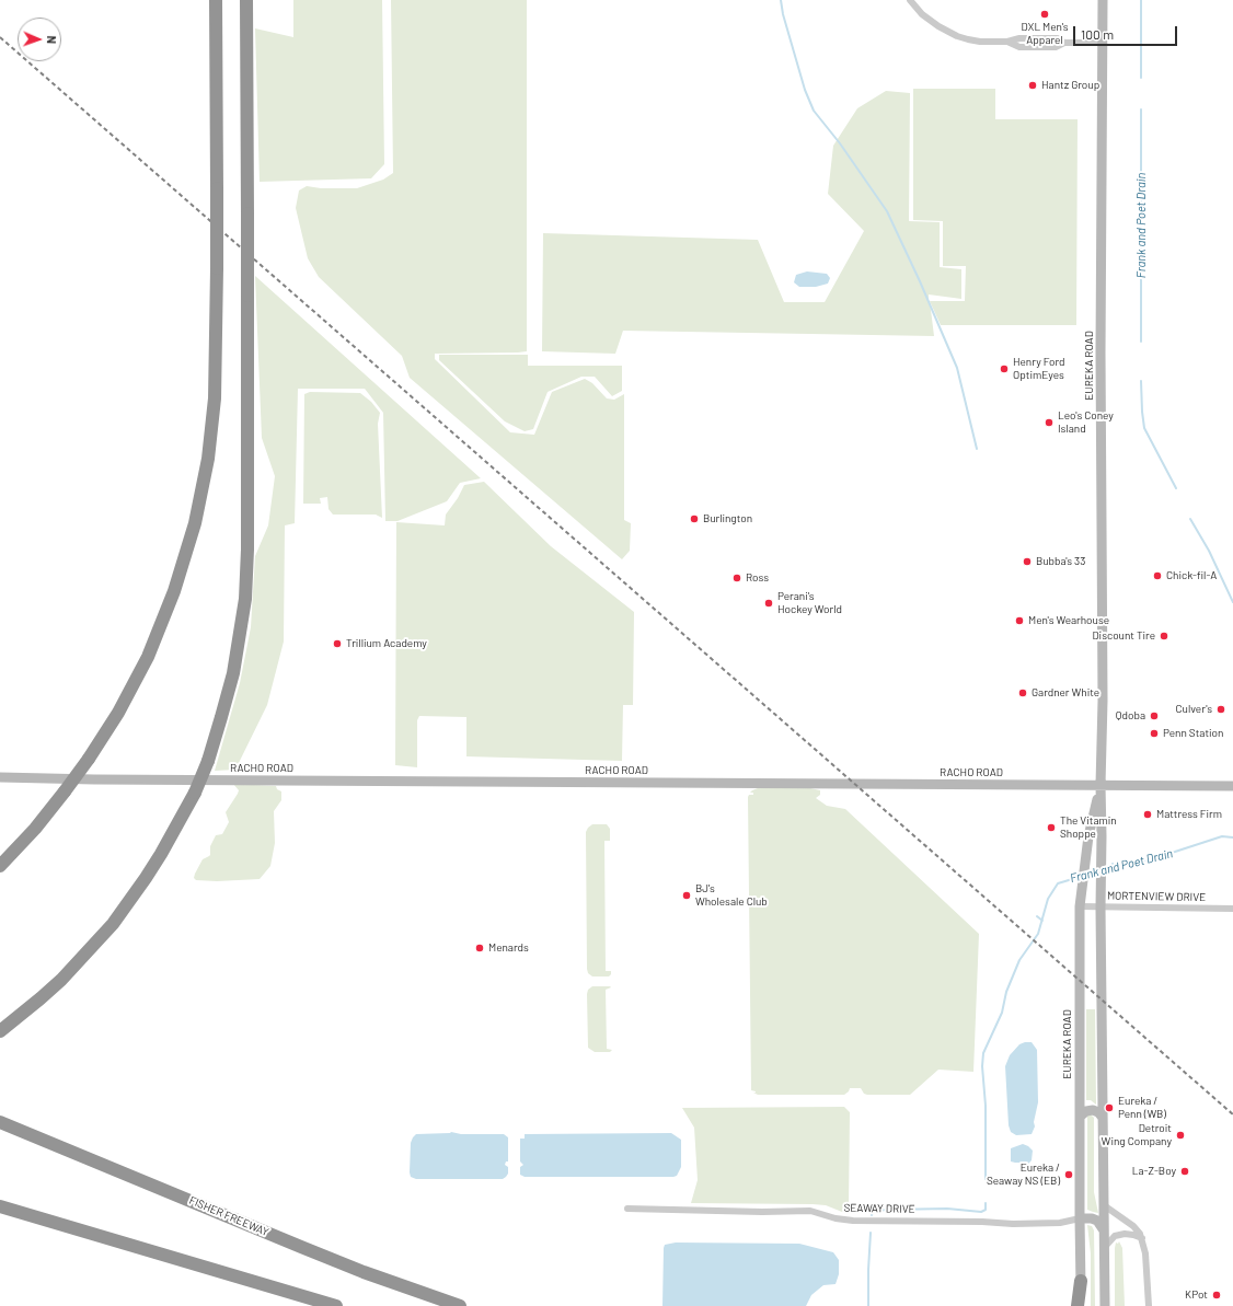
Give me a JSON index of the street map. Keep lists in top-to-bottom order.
{
  "streets": {
    "highway": ["FISHER FREEWAY"],
    "main road": ["EUREKA ROAD", "RACHO ROAD"],
    "street": ["MORTENVIEW DRIVE", "SEAWAY DRIVE"]
  },
  "crossings": [
    ["EUREKA ROAD", "RACHO ROAD"],
    ["EUREKA ROAD", "MORTENVIEW DRIVE"],
    ["EUREKA ROAD", "SEAWAY DRIVE"]
  ],
  "water": ["Frank and Poet Drain"],
  "places": [
    "DXL Men's Apparel",
    "Hantz Group",
    "Henry Ford OptimEyes",
    "Leo's Coney Island",
    "Burlington",
    "Bubba's 33",
    "Chick-fil-A",
    "Ross",
    "Perani's Hockey World",
    "Men's Wearhouse",
    "Discount Tire",
    "Trillium Academy",
    "Gardner White",
    "Culver's",
    "Qdoba",
    "Penn Station",
    "Mattress Firm",
    "The Vitamin Shoppe",
    "BJ's Wholesale Club",
    "Menards",
    "Eureka / Penn (WB)",
    "Detroit Wing Company",
    "La-Z-Boy",
    "Eureka / Seaway NS (EB)",
    "KPot"
  ],
  "scale_bar": "100 m",
  "north": "right"
}
